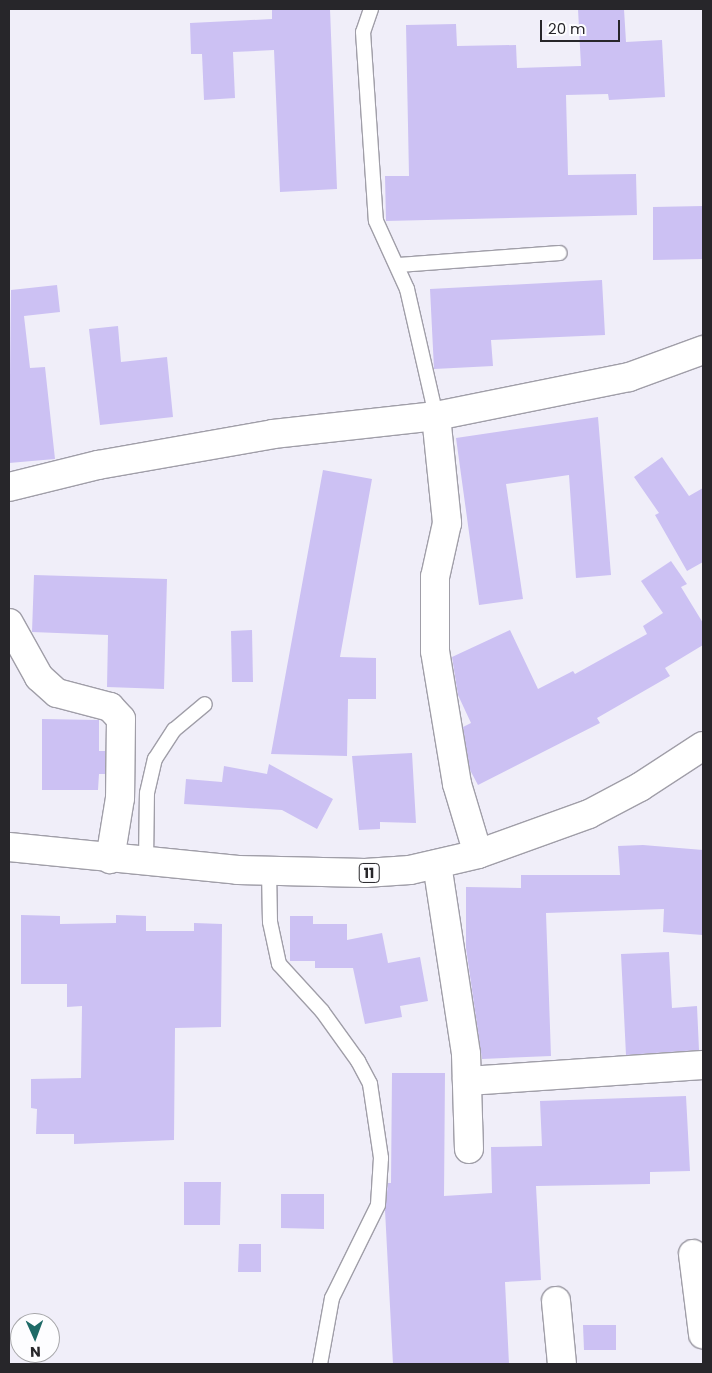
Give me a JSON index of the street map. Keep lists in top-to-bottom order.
{
  "streets": {
    "main road": ["11"]
  },
  "scale_bar": "20 m",
  "north": "bottom"
}
